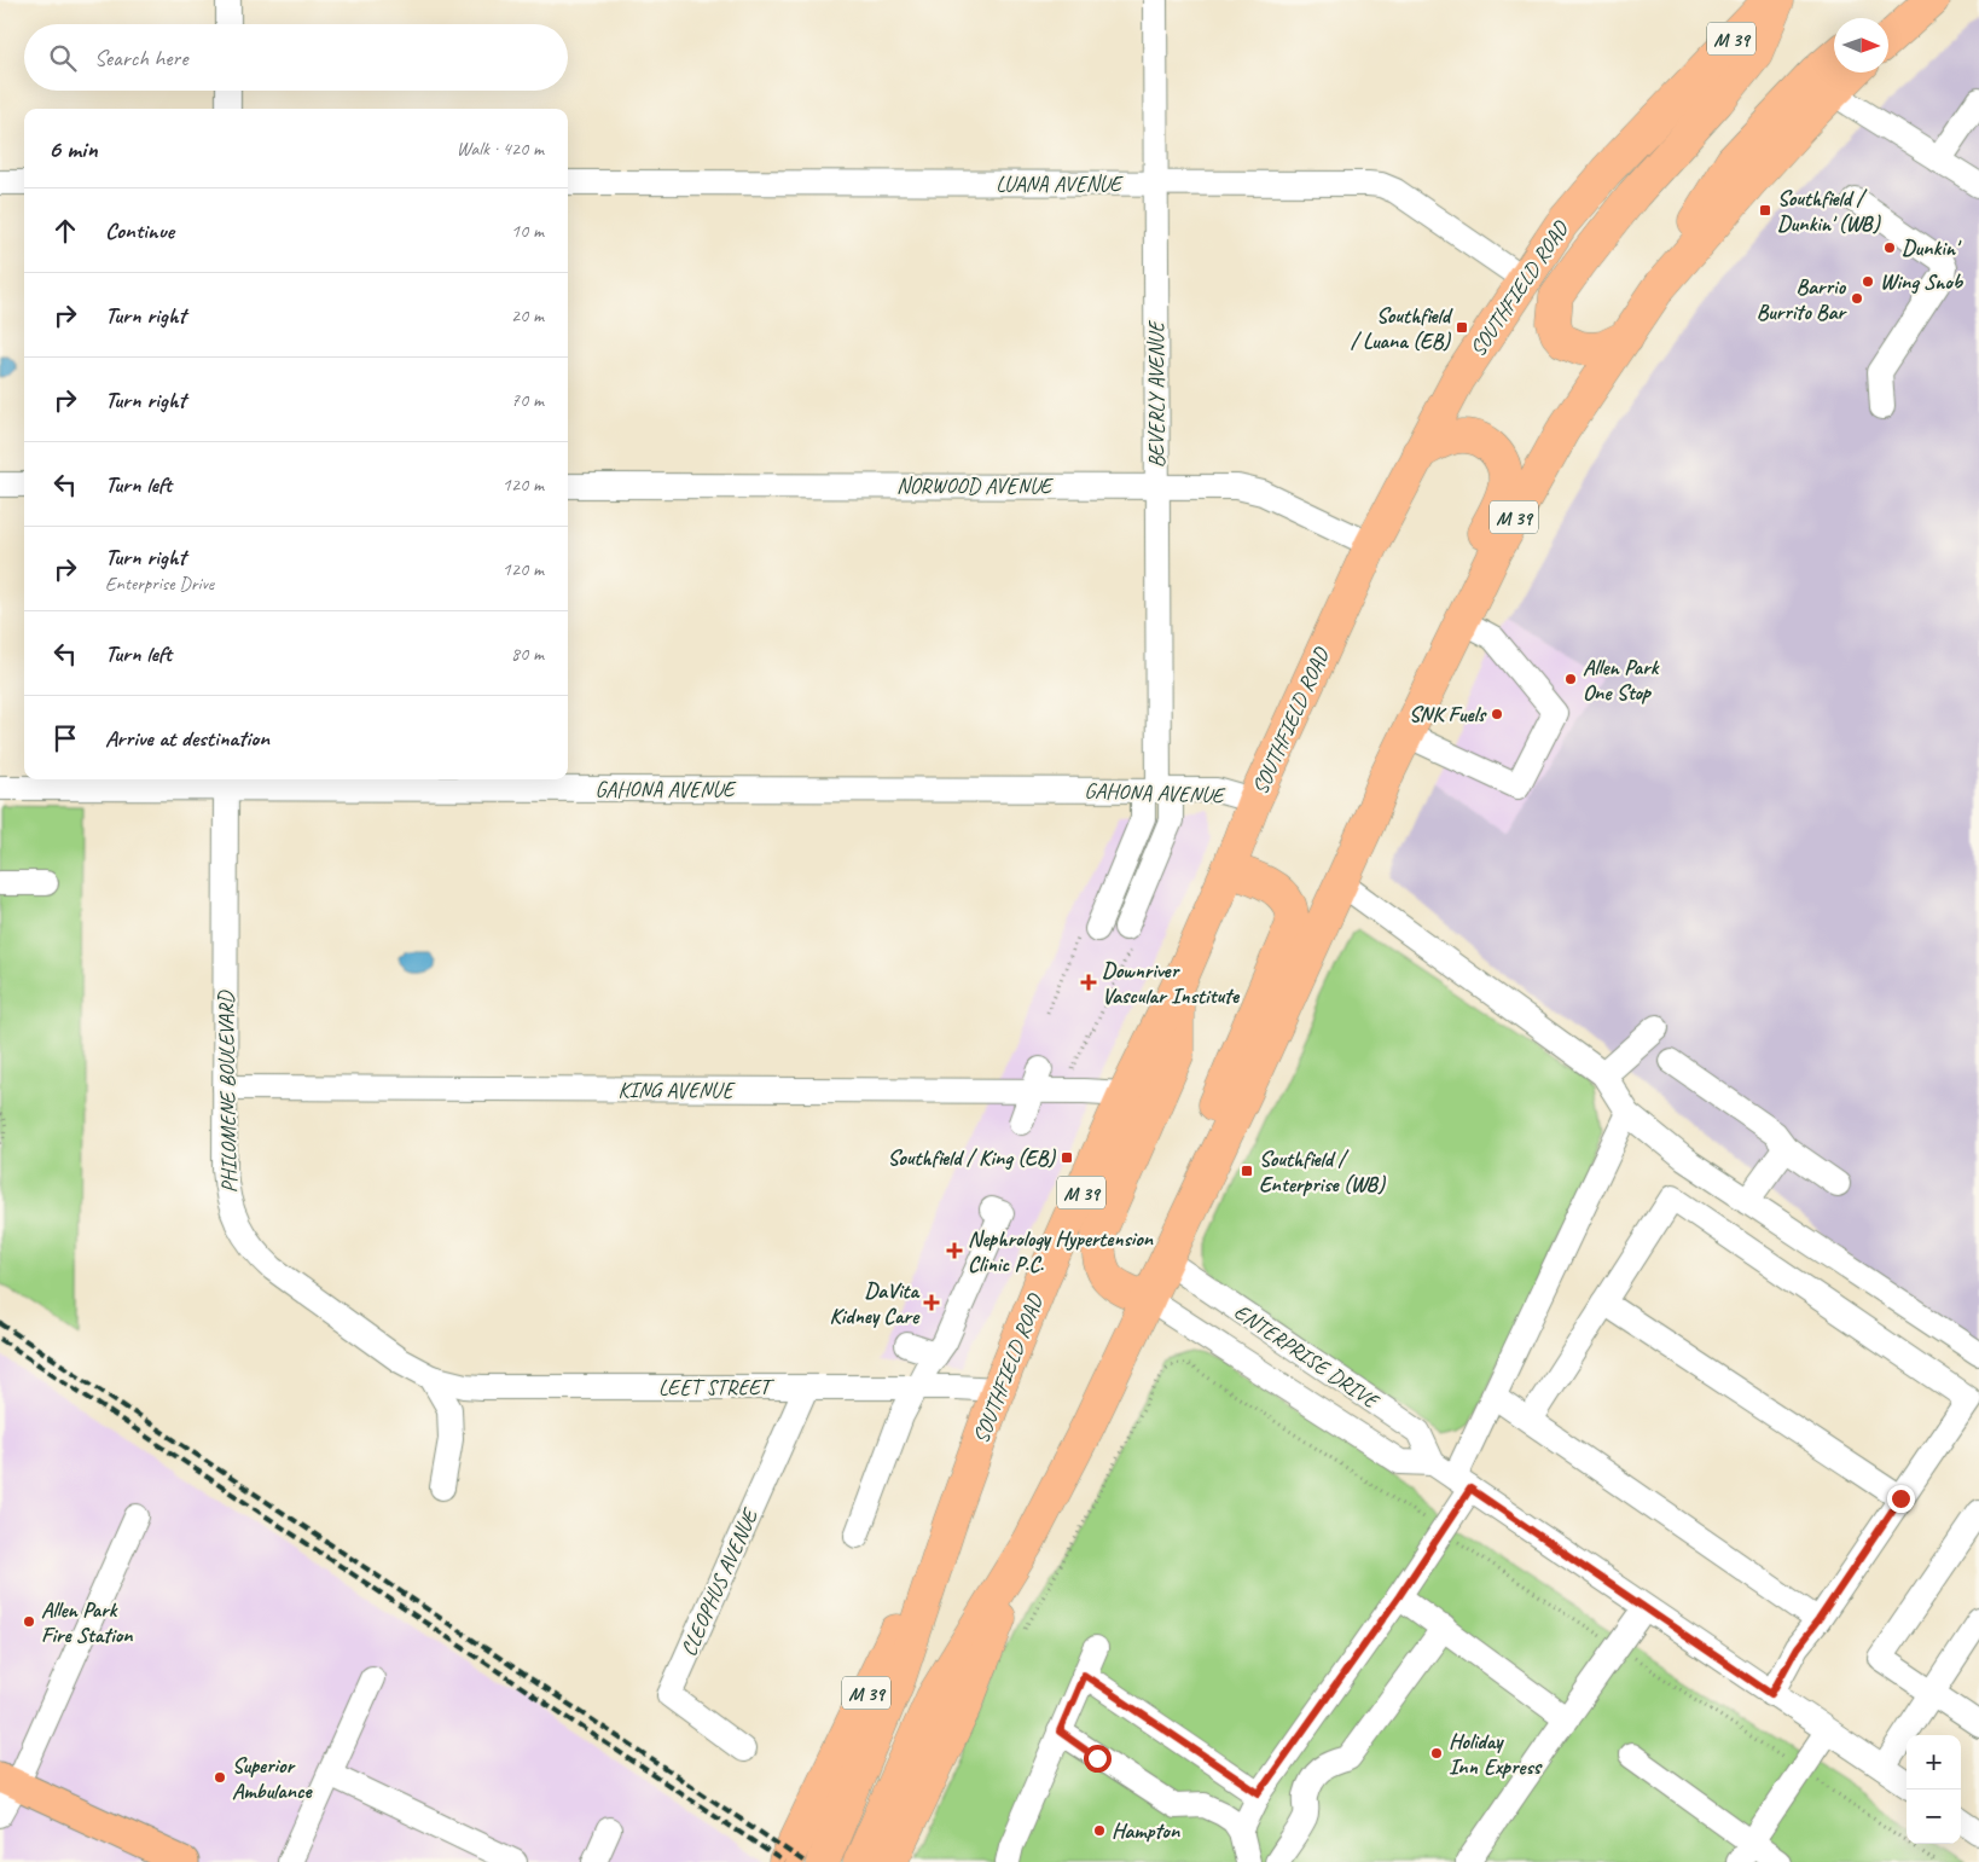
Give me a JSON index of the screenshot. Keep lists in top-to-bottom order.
{
  "streets": {
    "highway": ["M 39", "SOUTHFIELD ROAD"],
    "street": [
      "LUANA AVENUE",
      "BEVERLY AVENUE",
      "NORWOOD AVENUE",
      "GAHONA AVENUE",
      "KING AVENUE",
      "PHILOMENE BOULEVARD",
      "ENTERPRISE DRIVE",
      "LEET STREET",
      "CLEOPHUS AVENUE"
    ]
  },
  "crossings": [
    ["M 39", "ENTERPRISE DRIVE"],
    ["LUANA AVENUE", "SOUTHFIELD ROAD"],
    ["LUANA AVENUE", "BEVERLY AVENUE"],
    ["SOUTHFIELD ROAD", "NORWOOD AVENUE"],
    ["SOUTHFIELD ROAD", "GAHONA AVENUE"],
    ["SOUTHFIELD ROAD", "KING AVENUE"],
    ["SOUTHFIELD ROAD", "LEET STREET"],
    ["BEVERLY AVENUE", "NORWOOD AVENUE"],
    ["BEVERLY AVENUE", "GAHONA AVENUE"],
    ["GAHONA AVENUE", "PHILOMENE BOULEVARD"],
    ["KING AVENUE", "PHILOMENE BOULEVARD"],
    ["PHILOMENE BOULEVARD", "LEET STREET"],
    ["LEET STREET", "CLEOPHUS AVENUE"]
  ],
  "places": {
    "transit": [
      "Southfield / Dunkin' (WB)",
      "Southfield / Luana (EB)",
      "Southfield / King (EB)",
      "Southfield / Enterprise (WB)"
    ],
    "other": [
      "Dunkin'",
      "Wing Snob",
      "Barrio Burrito Bar",
      "Allen Park One Stop",
      "SNK Fuels",
      "Allen Park Fire Station",
      "Holiday Inn Express",
      "Superior Ambulance",
      "Hampton"
    ],
    "health": ["Downriver Vascular Institute", "Nephrology Hypertension Clinic P.C.", "DaVita Kidney Care"]
  },
  "north": "right",
  "page": {
    "search": "Search here",
    "heading": ["6 min", "Walk · 420 m"],
    "list": [
      ["Continue", "10 m"],
      ["Turn right", "20 m"],
      ["Turn right", "70 m"],
      ["Turn left", "120 m"],
      ["Turn right", "Enterprise Drive", "120 m"],
      ["Turn left", "80 m"],
      "Arrive at destination"
    ],
    "map_buttons": ["+", "−"]
  }
}
